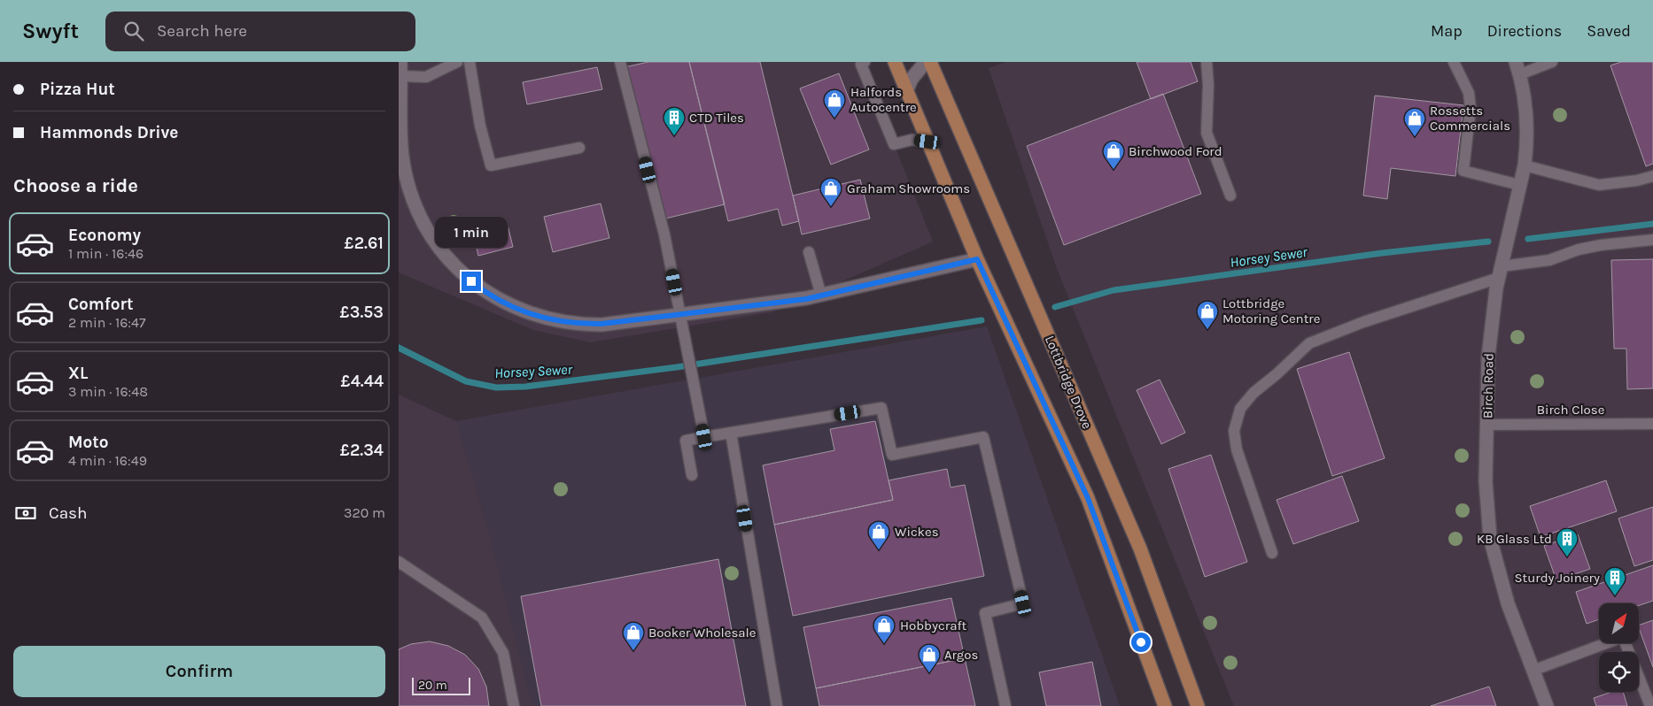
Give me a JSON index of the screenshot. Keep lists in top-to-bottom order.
{
  "streets": {
    "main road": ["Lottbridge Drove"],
    "street": ["Birch Road"],
    "lane": ["Birch Close"]
  },
  "crossings": [
    ["Birch Road", "Birch Close"]
  ],
  "water": ["Horsey Sewer"],
  "places": {
    "shop": [
      "Halfords Autocentre",
      "Rossetts Commercials",
      "Birchwood Ford",
      "Graham Showrooms",
      "Lottbridge Motoring Centre",
      "Wickes",
      "Hobbycraft",
      "Booker Wholesale",
      "Argos"
    ],
    "building": ["CTD Tiles", "KB Glass Ltd", "Sturdy Joinery"]
  },
  "scale_bar": "20 m",
  "north": "top right",
  "page": {
    "header": "Swyft",
    "search": "Search here",
    "nav": ["Map", "Directions", "Saved"],
    "banner": ["Pizza Hut", "Hammonds Drive"],
    "heading": "Choose a ride",
    "list": [
      {
        "name": "Economy",
        "note": "1 min · 16:46",
        "value": "£2.61"
      },
      {
        "name": "Comfort",
        "note": "2 min · 16:47",
        "value": "£3.53"
      },
      {
        "name": "XL",
        "note": "3 min · 16:48",
        "value": "£4.44"
      },
      {
        "name": "Moto",
        "note": "4 min · 16:49",
        "value": "£2.34"
      }
    ],
    "bubble": "1 min",
    "pay": ["Cash", "320 m"],
    "buttons": "Confirm",
    "scale": "20 m"
  }
}
